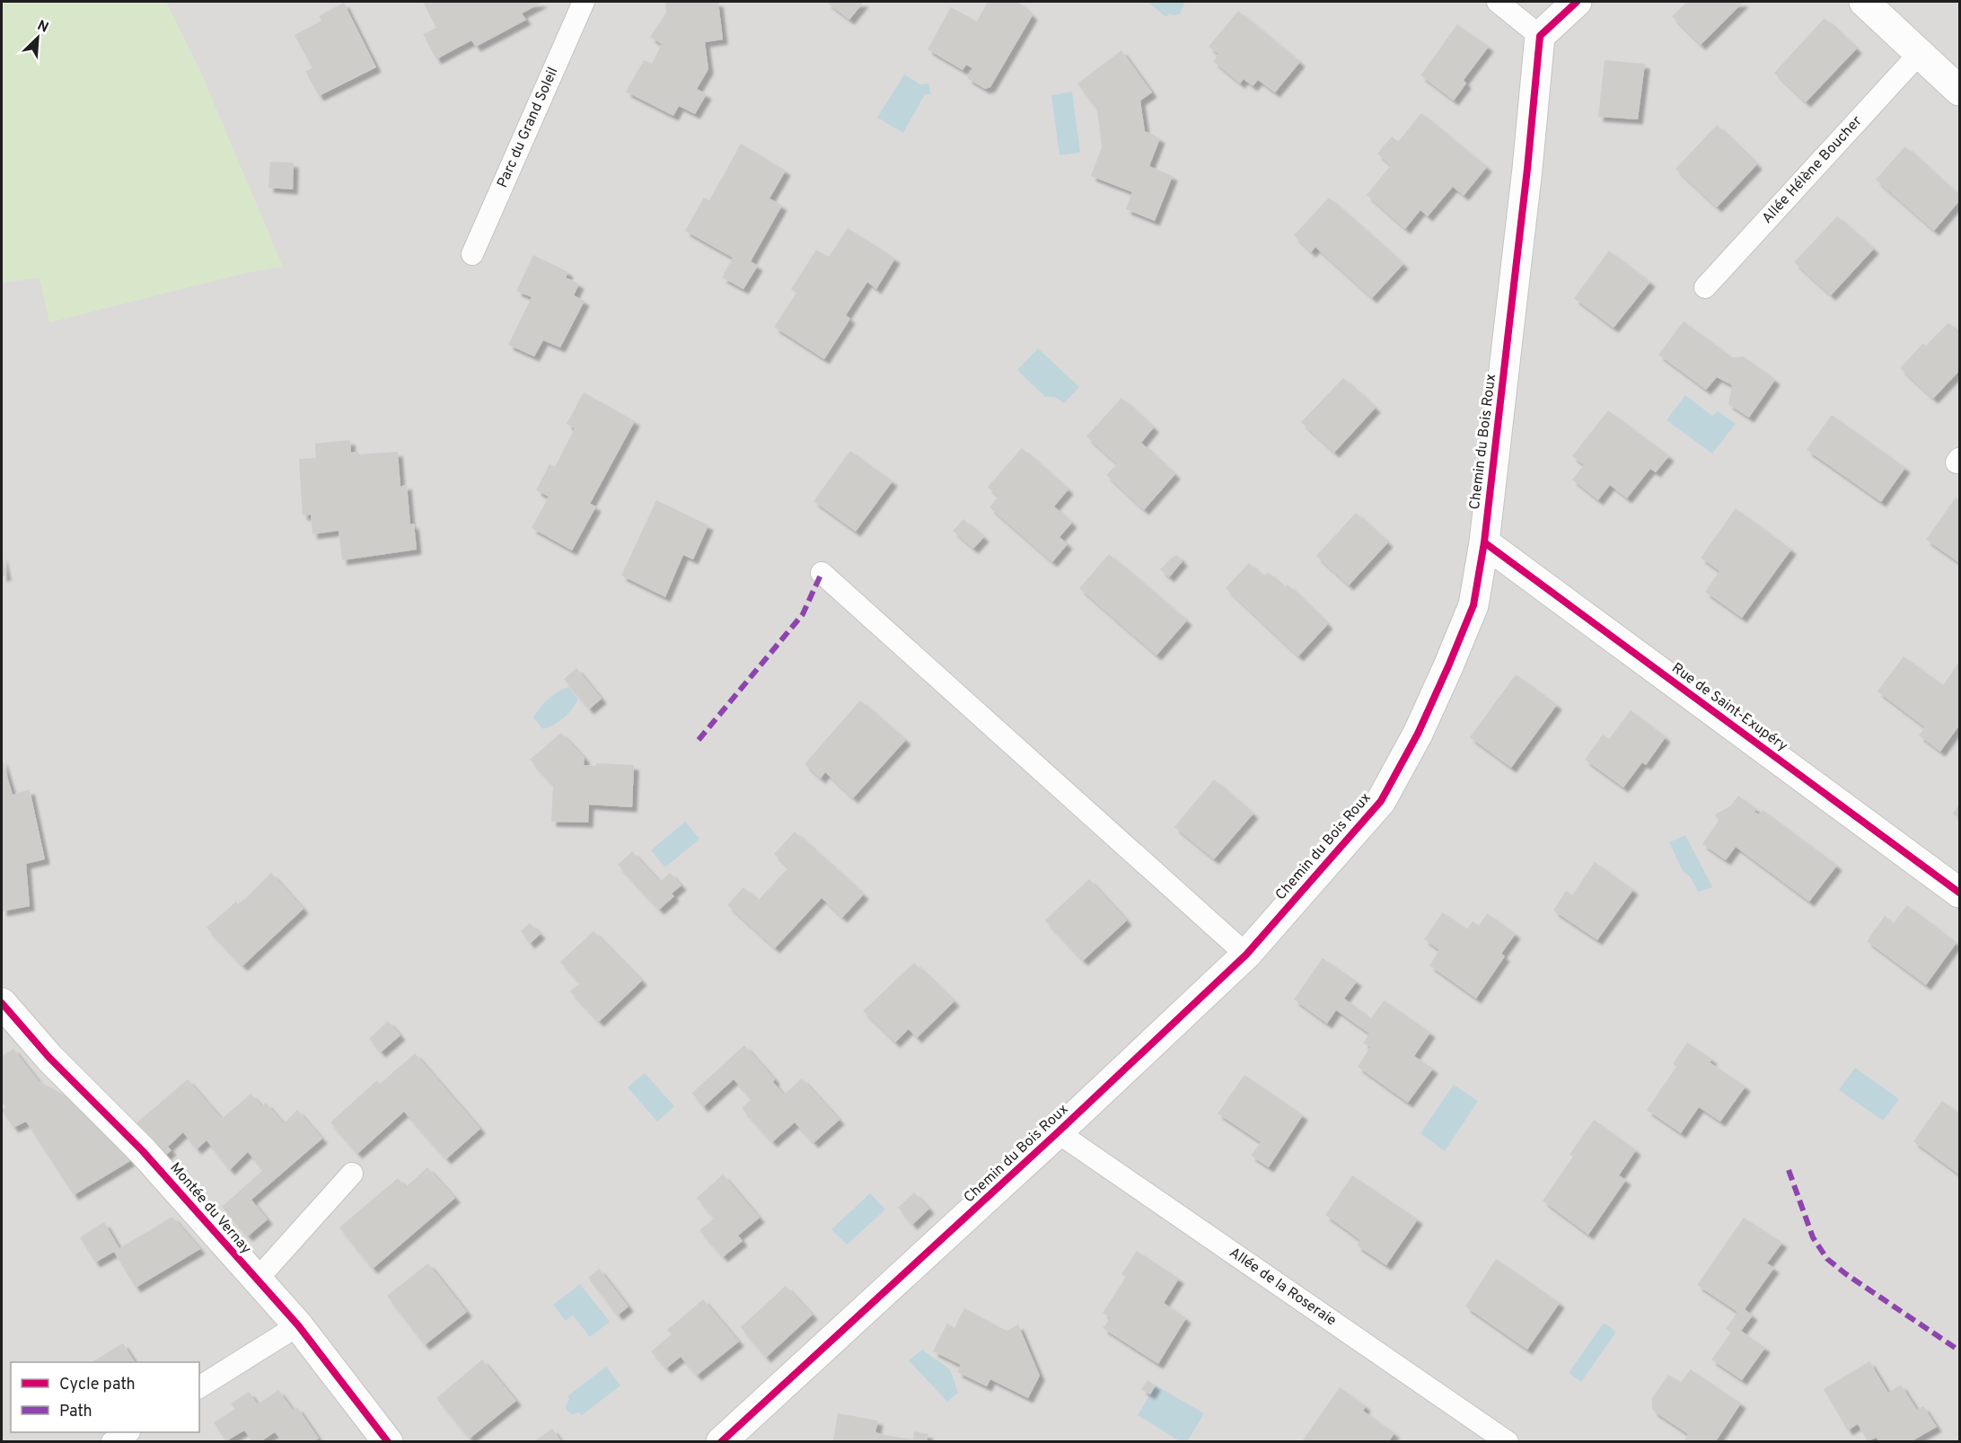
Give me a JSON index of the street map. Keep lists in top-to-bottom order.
{
  "streets": {
    "street": ["Chemin du Bois Roux", "Rue de Saint-Exupéry", "Montée du Vernay"],
    "lane": ["Parc du Grand Soleil", "Allée Hélène Boucher", "Allée de la Roseraie"]
  },
  "crossings": [
    ["Chemin du Bois Roux", "Rue de Saint-Exupéry"],
    ["Chemin du Bois Roux", "Allée de la Roseraie"]
  ],
  "legend": ["Cycle path", "Path"],
  "north": "top right"
}
